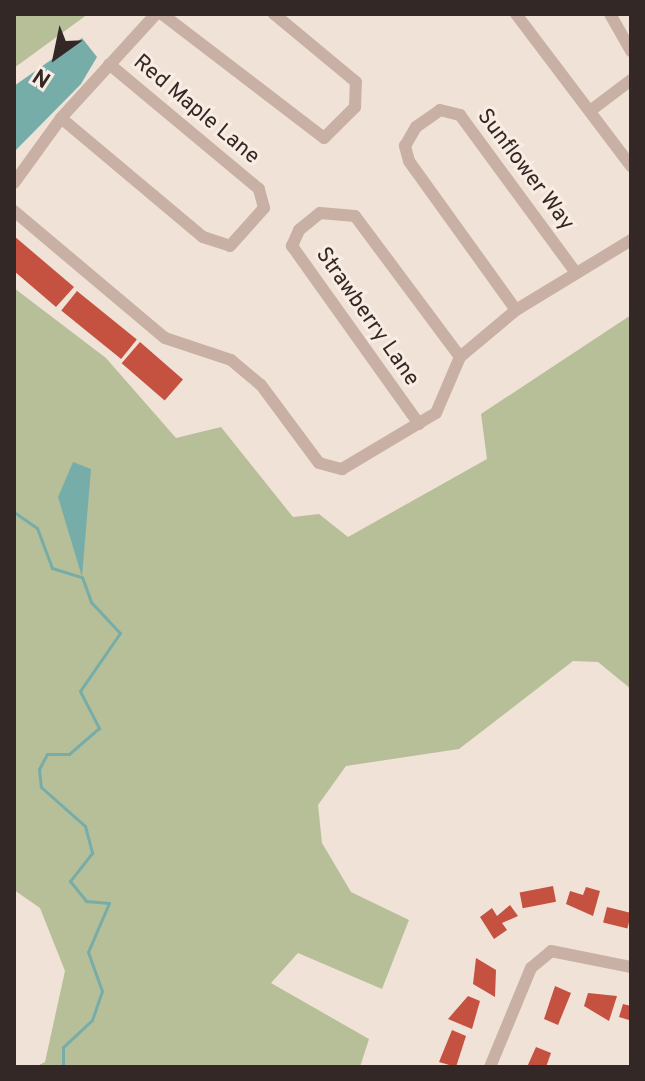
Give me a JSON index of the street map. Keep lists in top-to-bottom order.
{
  "streets": {
    "street": ["Red Maple Lane", "Sunflower Way", "Strawberry Lane"]
  },
  "north": "bottom left"
}
